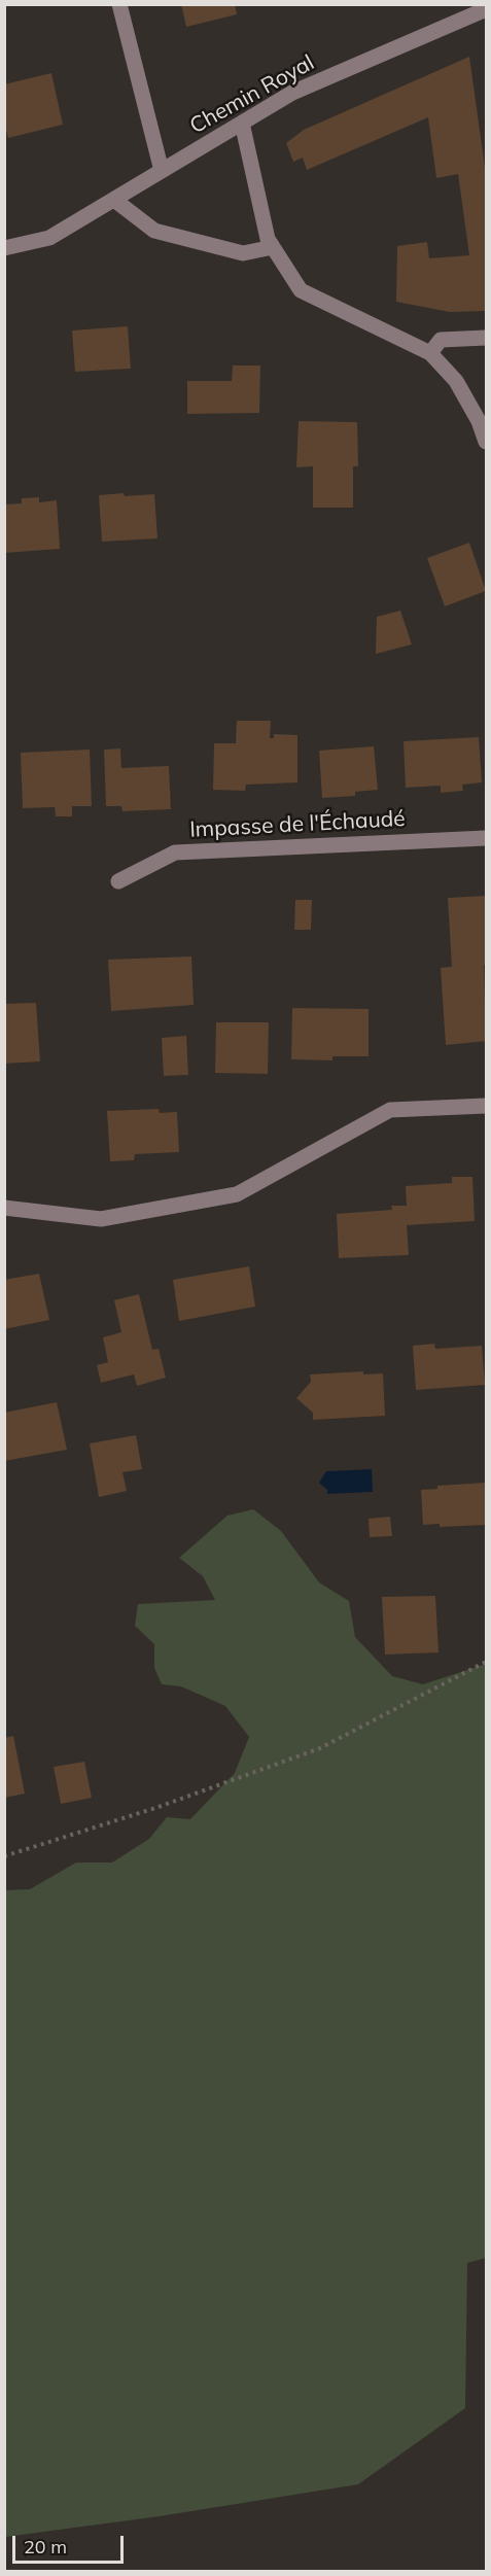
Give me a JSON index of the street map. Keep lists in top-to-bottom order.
{
  "streets": {
    "street": ["Chemin Royal", "Impasse de l'Échaudé"]
  },
  "scale_bar": "20 m"
}
